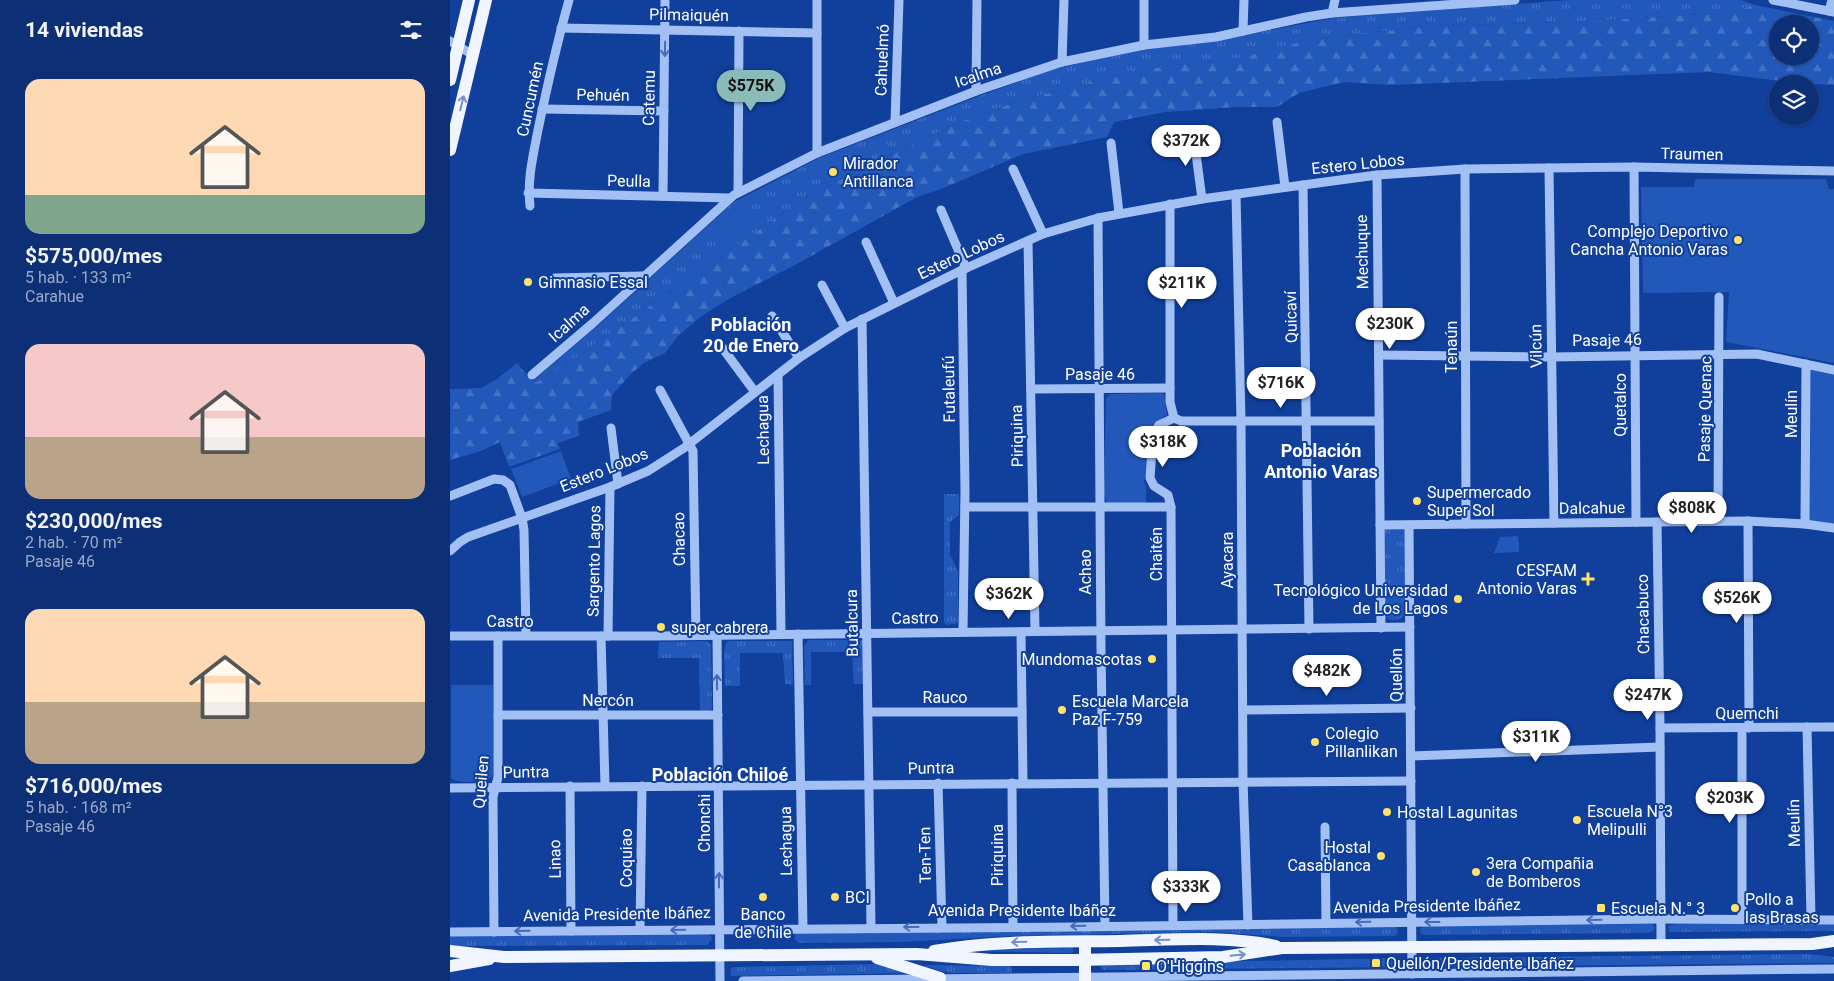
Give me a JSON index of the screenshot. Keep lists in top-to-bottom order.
{
  "streets": {
    "main road": ["Avenida Presidente Ibáñez"],
    "street": [
      "Pilmaiquén",
      "Cahuelmó",
      "Icalma",
      "Pehuén",
      "Catemu",
      "Cuncumén",
      "Traumen",
      "Estero Lobos",
      "Peulla",
      "Mechuque",
      "Quicaví",
      "Pasaje 46",
      "Vilcún",
      "Tenaún",
      "Futaleufú",
      "Quetalco",
      "Pasaje Quenac",
      "Meulín",
      "Lechagua",
      "Piriquina",
      "Dalcahue",
      "Chacao",
      "Chaitén",
      "Ayacara",
      "Sargento Lagos",
      "Achao",
      "Chacabuco",
      "Castro",
      "Butalcura",
      "Quellón",
      "Rauco",
      "Nercón",
      "Quemchi",
      "Puntra",
      "Queilen",
      "Chonchi",
      "Ten-Ten",
      "Coquiao",
      "Linao"
    ]
  },
  "crossings": [
    ["Pilmaiquén", "Catemu"],
    ["Pilmaiquén", "Cuncumén"],
    ["Cahuelmó", "Icalma"],
    ["Icalma", "Peulla"],
    ["Pehuén", "Catemu"],
    ["Pehuén", "Cuncumén"],
    ["Catemu", "Peulla"],
    ["Cuncumén", "Peulla"],
    ["Traumen", "Estero Lobos"],
    ["Traumen", "Vilcún"],
    ["Traumen", "Quetalco"],
    ["Estero Lobos", "Mechuque"],
    ["Estero Lobos", "Quicaví"],
    ["Estero Lobos", "Vilcún"],
    ["Estero Lobos", "Tenaún"],
    ["Estero Lobos", "Futaleufú"],
    ["Estero Lobos", "Lechagua"],
    ["Estero Lobos", "Piriquina"],
    ["Estero Lobos", "Chacao"],
    ["Estero Lobos", "Ayacara"],
    ["Estero Lobos", "Sargento Lagos"],
    ["Estero Lobos", "Achao"],
    ["Estero Lobos", "Butalcura"],
    ["Mechuque", "Pasaje 46"],
    ["Mechuque", "Dalcahue"],
    ["Mechuque", "Castro"],
    ["Quicaví", "Castro"],
    ["Pasaje 46", "Vilcún"],
    ["Pasaje 46", "Tenaún"],
    ["Pasaje 46", "Quetalco"],
    ["Pasaje 46", "Pasaje Quenac"],
    ["Pasaje 46", "Meulín"],
    ["Pasaje 46", "Piriquina"],
    ["Pasaje 46", "Achao"],
    ["Vilcún", "Dalcahue"],
    ["Tenaún", "Dalcahue"],
    ["Futaleufú", "Castro"],
    ["Quetalco", "Dalcahue"],
    ["Pasaje Quenac", "Dalcahue"],
    ["Meulín", "Dalcahue"],
    ["Meulín", "Quemchi"],
    ["Meulín", "Avenida Presidente Ibáñez"],
    ["Lechagua", "Castro"],
    ["Lechagua", "Puntra"],
    ["Lechagua", "Avenida Presidente Ibáñez"],
    ["Piriquina", "Castro"],
    ["Piriquina", "Puntra"],
    ["Piriquina", "Avenida Presidente Ibáñez"],
    ["Dalcahue", "Chacabuco"],
    ["Dalcahue", "Quellón"],
    ["Chacao", "Castro"],
    ["Chaitén", "Castro"],
    ["Chaitén", "Puntra"],
    ["Chaitén", "Avenida Presidente Ibáñez"],
    ["Ayacara", "Castro"],
    ["Ayacara", "Puntra"],
    ["Ayacara", "Avenida Presidente Ibáñez"],
    ["Sargento Lagos", "Castro"],
    ["Sargento Lagos", "Nercón"],
    ["Sargento Lagos", "Puntra"],
    ["Achao", "Castro"],
    ["Achao", "Puntra"],
    ["Achao", "Avenida Presidente Ibáñez"],
    ["Chacabuco", "Quemchi"],
    ["Chacabuco", "Avenida Presidente Ibáñez"],
    ["Castro", "Butalcura"],
    ["Castro", "Quellón"],
    ["Castro", "Queilen"],
    ["Castro", "Chonchi"],
    ["Butalcura", "Rauco"],
    ["Butalcura", "Puntra"],
    ["Butalcura", "Avenida Presidente Ibáñez"],
    ["Quellón", "Puntra"],
    ["Quellón", "Avenida Presidente Ibáñez"],
    ["Nercón", "Queilen"],
    ["Nercón", "Chonchi"],
    ["Puntra", "Queilen"],
    ["Puntra", "Chonchi"],
    ["Puntra", "Ten-Ten"],
    ["Puntra", "Coquiao"],
    ["Puntra", "Linao"],
    ["Queilen", "Avenida Presidente Ibáñez"],
    ["Chonchi", "Avenida Presidente Ibáñez"],
    ["Ten-Ten", "Avenida Presidente Ibáñez"],
    ["Coquiao", "Avenida Presidente Ibáñez"],
    ["Linao", "Avenida Presidente Ibáñez"]
  ],
  "one_way": ["Chonchi"],
  "districts": ["Población 20 de Enero", "Población Antonio Varas", "Población Chiloé"],
  "places": {
    "other": [
      "Mirador Antillanca",
      "Complejo Deportivo Cancha Antonio Varas",
      "Gimnasio Essal",
      "Supermercado Super Sol",
      "Tecnológico Universidad de Los Lagos",
      "super cabrera",
      "Mundomascotas",
      "Escuela Marcela Paz F-759",
      "Colegio Pillanlikan",
      "Hostal Lagunitas",
      "Escuela N°3 Melipulli",
      "Hostal Casablanca",
      "3era Compañia de Bomberos",
      "Banco de Chile",
      "BCI",
      "Pollo a las Brasas"
    ],
    "health": ["CESFAM Antonio Varas"],
    "transit": ["Escuela N.° 3", "Quellón/Presidente Ibáñez", "O'Higgins"]
  },
  "page": {
    "heading": "14 viviendas",
    "list": [
      {
        "name": "$575,000/mes",
        "note": "5 hab. · 133 m² · Carahue"
      },
      {
        "name": "$230,000/mes",
        "note": "2 hab. · 70 m² · Pasaje 46"
      },
      {
        "name": "$716,000/mes",
        "note": "5 hab. · 168 m² · Pasaje 46"
      }
    ],
    "price": [
      "$575K",
      "$372K",
      "$211K",
      "$230K",
      "$716K",
      "$318K",
      "$808K",
      "$362K",
      "$526K",
      "$482K",
      "$247K",
      "$311K",
      "$203K",
      "$333K"
    ]
  }
}
